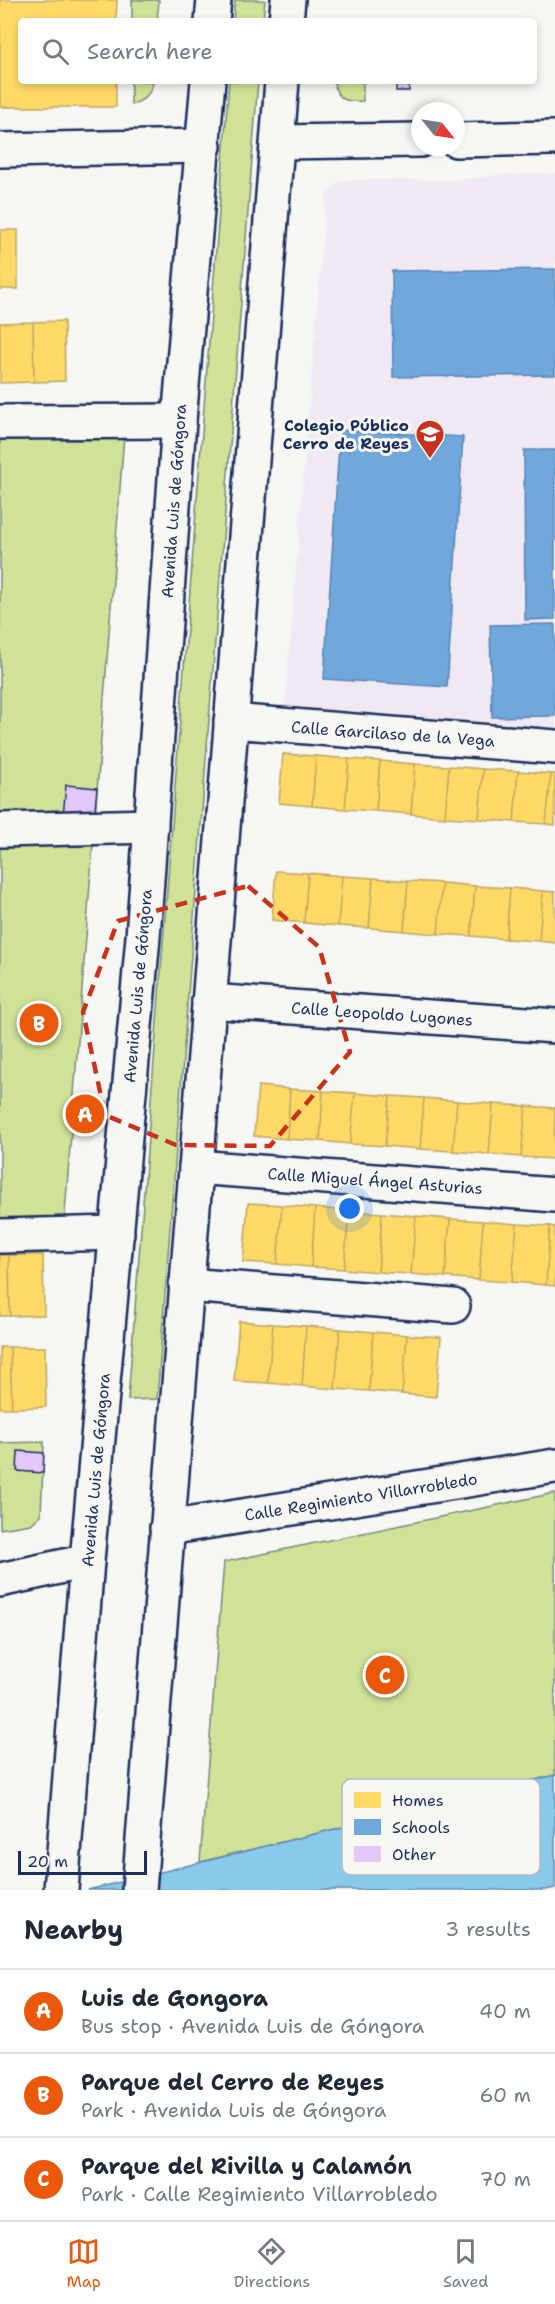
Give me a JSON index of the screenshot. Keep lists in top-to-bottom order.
{
  "streets": {
    "main road": [
      "Avenida Luis de Góngora",
      "Calle Garcilaso de la Vega",
      "Calle Leopoldo Lugones",
      "Calle Miguel Ángel Asturias",
      "Calle Regimiento Villarrobledo"
    ]
  },
  "places": {
    "school or university": ["Colegio Público Cerro de Reyes"]
  },
  "legend": ["Homes", "Schools", "Other"],
  "scale_bar": "20 m",
  "north": "bottom right",
  "page": {
    "search": "Search here",
    "pins": ["B", "A", "C"],
    "scale": "20 m",
    "heading": ["Nearby", "3 results"],
    "list": [
      {
        "mark": "A",
        "name": "Luis de Gongora",
        "note": "Bus stop · Avenida Luis de Góngora",
        "value": "40 m"
      },
      {
        "mark": "B",
        "name": "Parque del Cerro de Reyes",
        "note": "Park · Avenida Luis de Góngora",
        "value": "60 m"
      },
      {
        "mark": "C",
        "name": "Parque del Rivilla y Calamón",
        "note": "Park · Calle Regimiento Villarrobledo",
        "value": "70 m"
      }
    ],
    "nav": ["Map", "Directions", "Saved"]
  }
}
